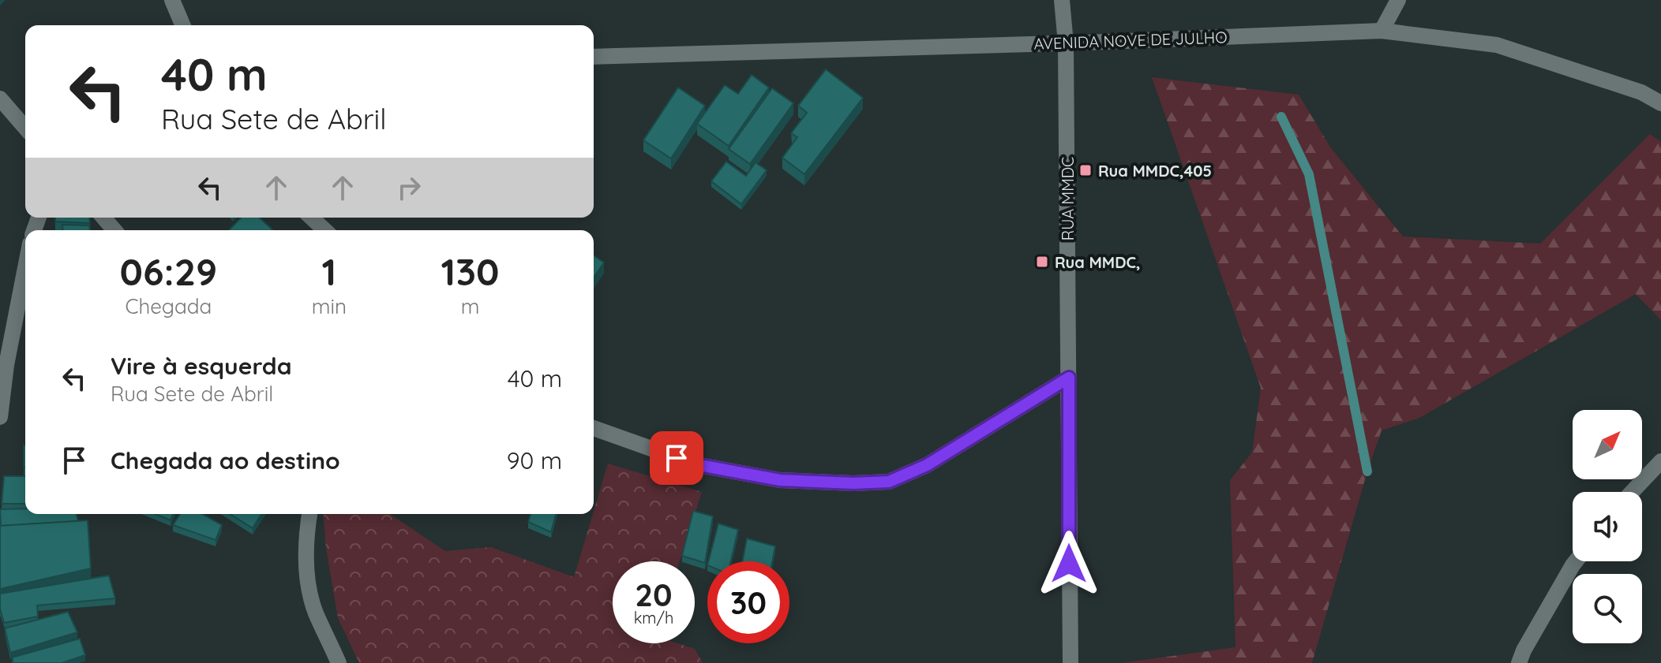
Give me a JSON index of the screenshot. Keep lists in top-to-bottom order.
{
  "streets": {
    "street": ["AVENIDA NOVE DE JULHO", "RUA MMDC"]
  },
  "crossings": [
    ["AVENIDA NOVE DE JULHO", "RUA MMDC"]
  ],
  "places": {
    "transit": ["Rua MMDC,405", "Rua MMDC,"]
  },
  "north": "top right",
  "page": {
    "turn": ["40 m", "Rua Sete de Abril"],
    "eta": [
      "06:29",
      "Chegada",
      "1",
      "min",
      "130",
      "m"
    ],
    "list": [
      {
        "name": "Vire à esquerda",
        "note": "Rua Sete de Abril",
        "value": "40 m"
      },
      {
        "name": "Chegada ao destino",
        "value": "90 m"
      }
    ],
    "speed": "20 km/h",
    "limit": "30"
  }
}
